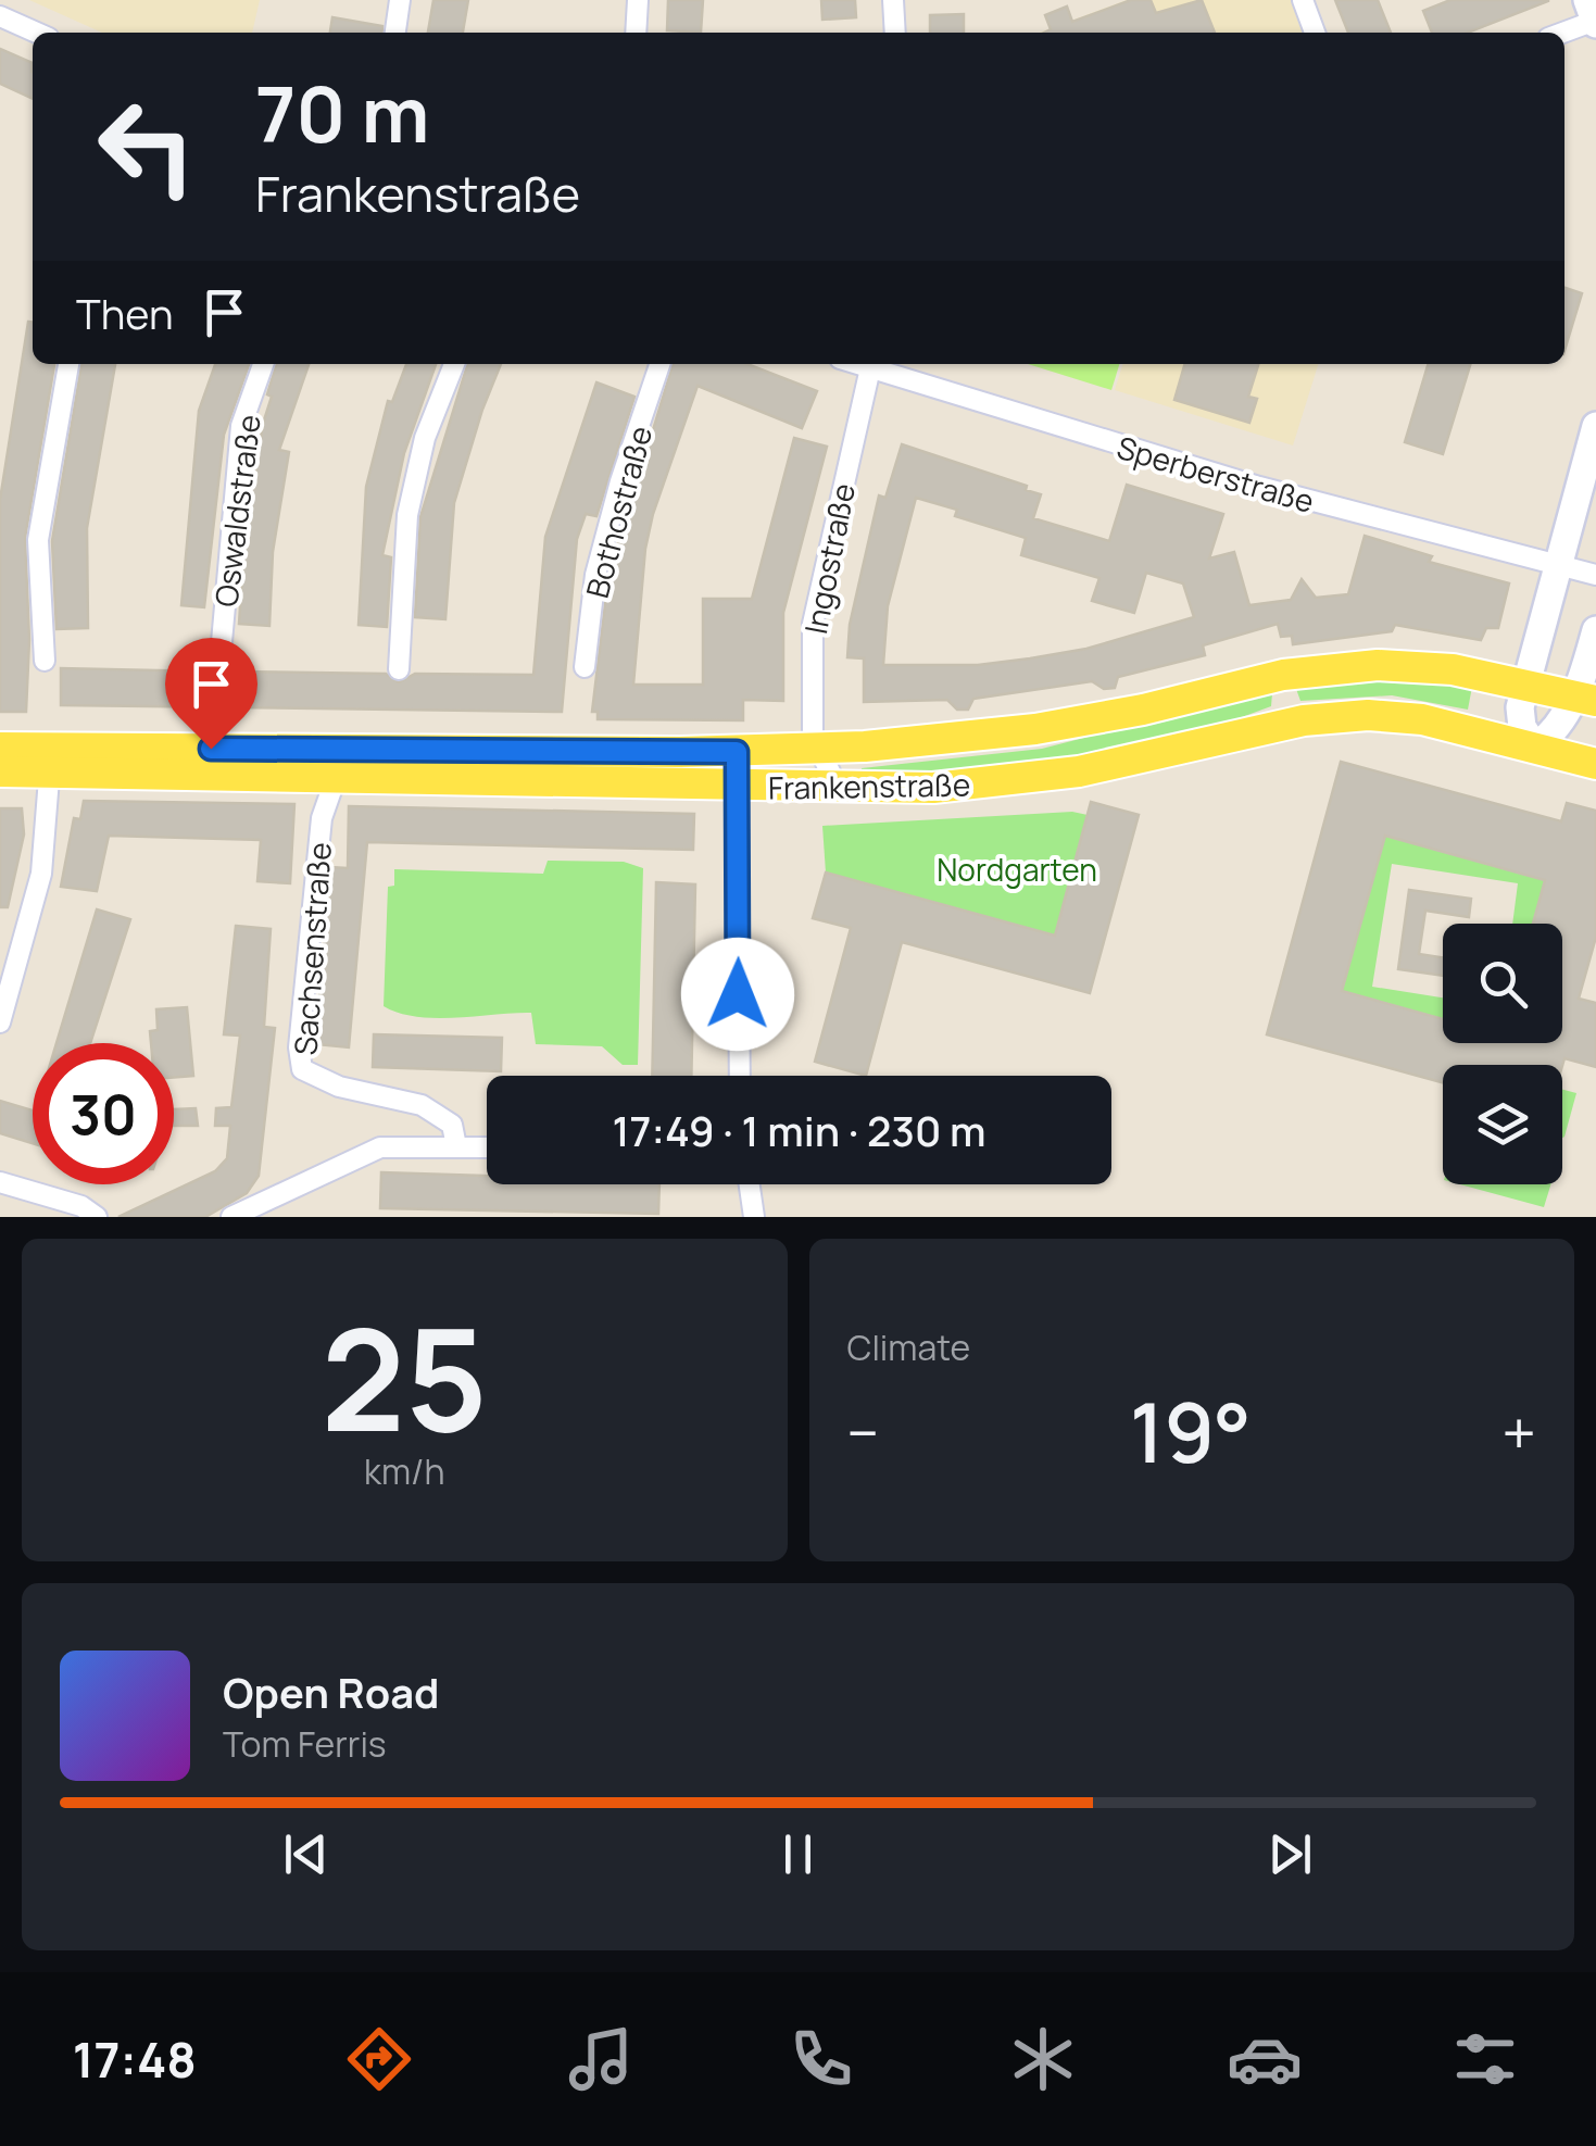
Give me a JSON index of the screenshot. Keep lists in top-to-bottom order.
{
  "streets": {
    "main road": ["Frankenstraße"],
    "street": [
      "Sperberstraße",
      "Oswaldstraße",
      "Bothostraße",
      "Ingostraße",
      "Sachsenstraße"
    ]
  },
  "crossings": [
    ["Sperberstraße", "Ingostraße"],
    ["Ingostraße", "Frankenstraße"],
    ["Frankenstraße", "Sachsenstraße"]
  ],
  "parks": ["Nordgarten"],
  "page": {
    "turn": ["70 m", "Frankenstraße"],
    "then": "Then",
    "limit": "30",
    "trip": "17:49 · 1 min · 230 m",
    "tile": [
      ["25", "km/h"],
      "Climate"
    ],
    "heat": ["−", "19°", "+"],
    "song": ["Open Road", "Tom Ferris"],
    "tabs": "17:48"
  }
}
